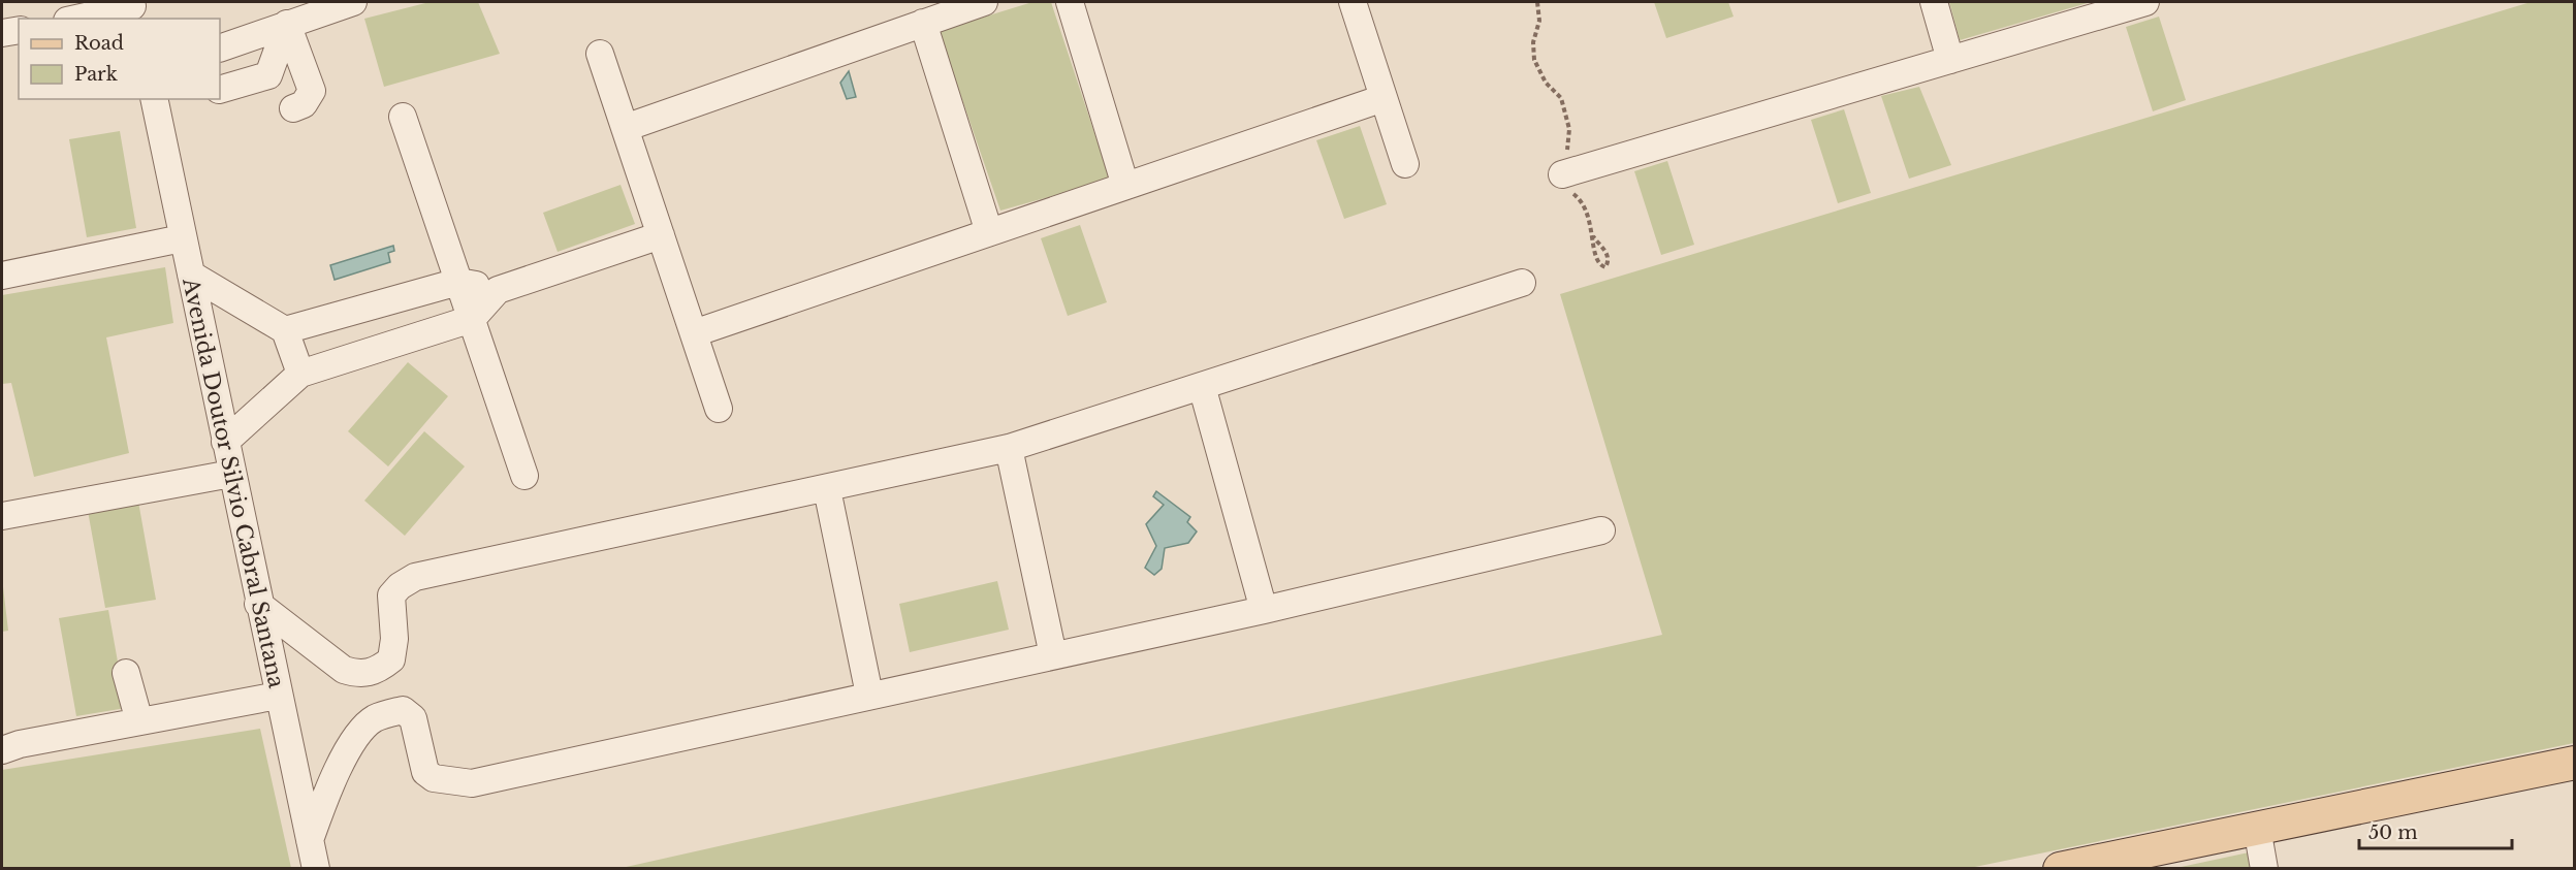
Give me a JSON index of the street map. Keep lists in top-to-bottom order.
{
  "streets": {
    "street": ["Avenida Doutor Silvio Cabral Santana"]
  },
  "legend": ["Road", "Park"],
  "scale_bar": "50 m"
}
